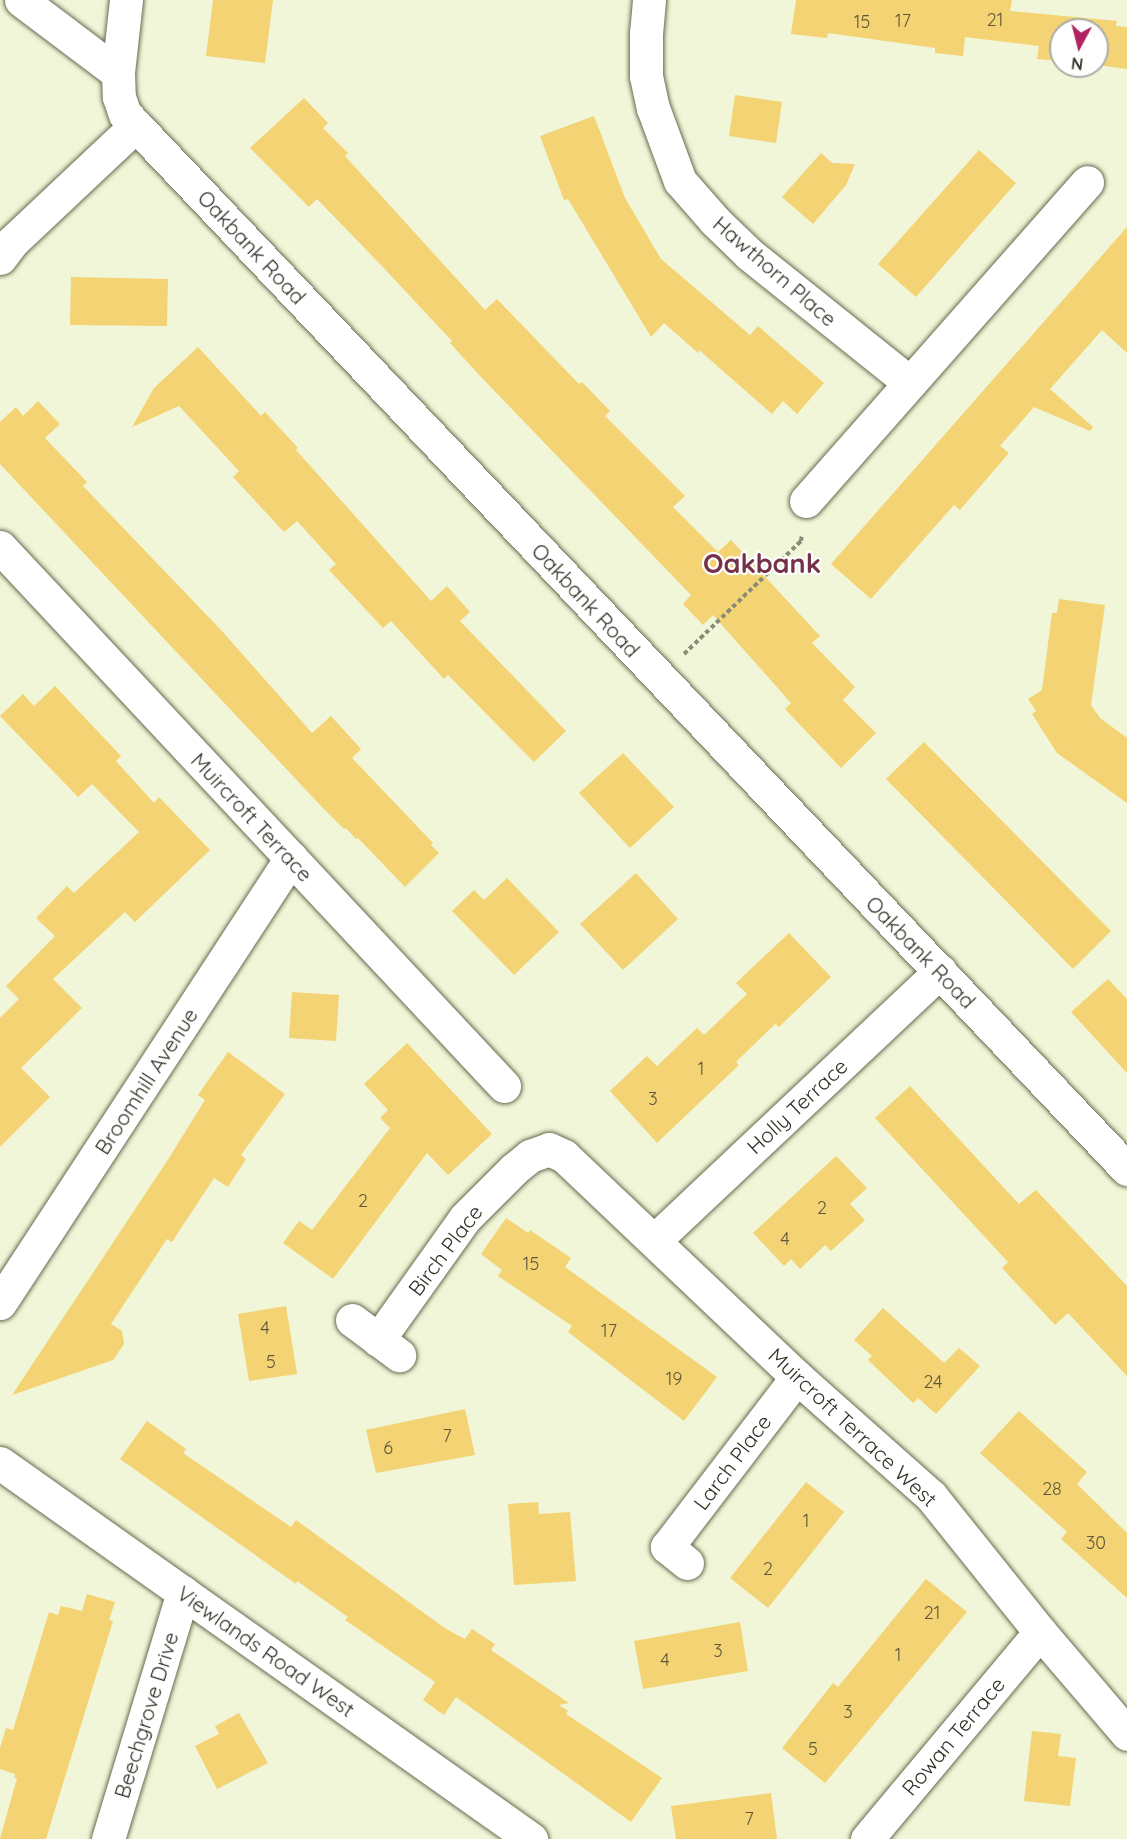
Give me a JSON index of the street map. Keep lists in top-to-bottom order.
{
  "streets": {
    "street": [
      "Oakbank Road",
      "Hawthorn Place",
      "Muircroft Terrace",
      "Broomhill Avenue",
      "Holly Terrace",
      "Birch Place",
      "Muircroft Terrace West",
      "Larch Place",
      "Viewlands Road West",
      "Beechgrove Drive",
      "Rowan Terrace"
    ]
  },
  "crossings": [
    ["Oakbank Road", "Holly Terrace"],
    ["Muircroft Terrace", "Broomhill Avenue"],
    ["Holly Terrace", "Muircroft Terrace West"],
    ["Birch Place", "Muircroft Terrace West"],
    ["Muircroft Terrace West", "Larch Place"],
    ["Muircroft Terrace West", "Rowan Terrace"],
    ["Viewlands Road West", "Beechgrove Drive"]
  ],
  "districts": ["Oakbank"],
  "house_numbers": [
    "21",
    "17",
    "15",
    "1",
    "3",
    "2",
    "2",
    "4",
    "15",
    "4",
    "17",
    "5",
    "19",
    "24",
    "7",
    "6",
    "28",
    "1",
    "30",
    "2",
    "21",
    "3",
    "1",
    "4",
    "3",
    "5",
    "7"
  ],
  "north": "bottom"
}
